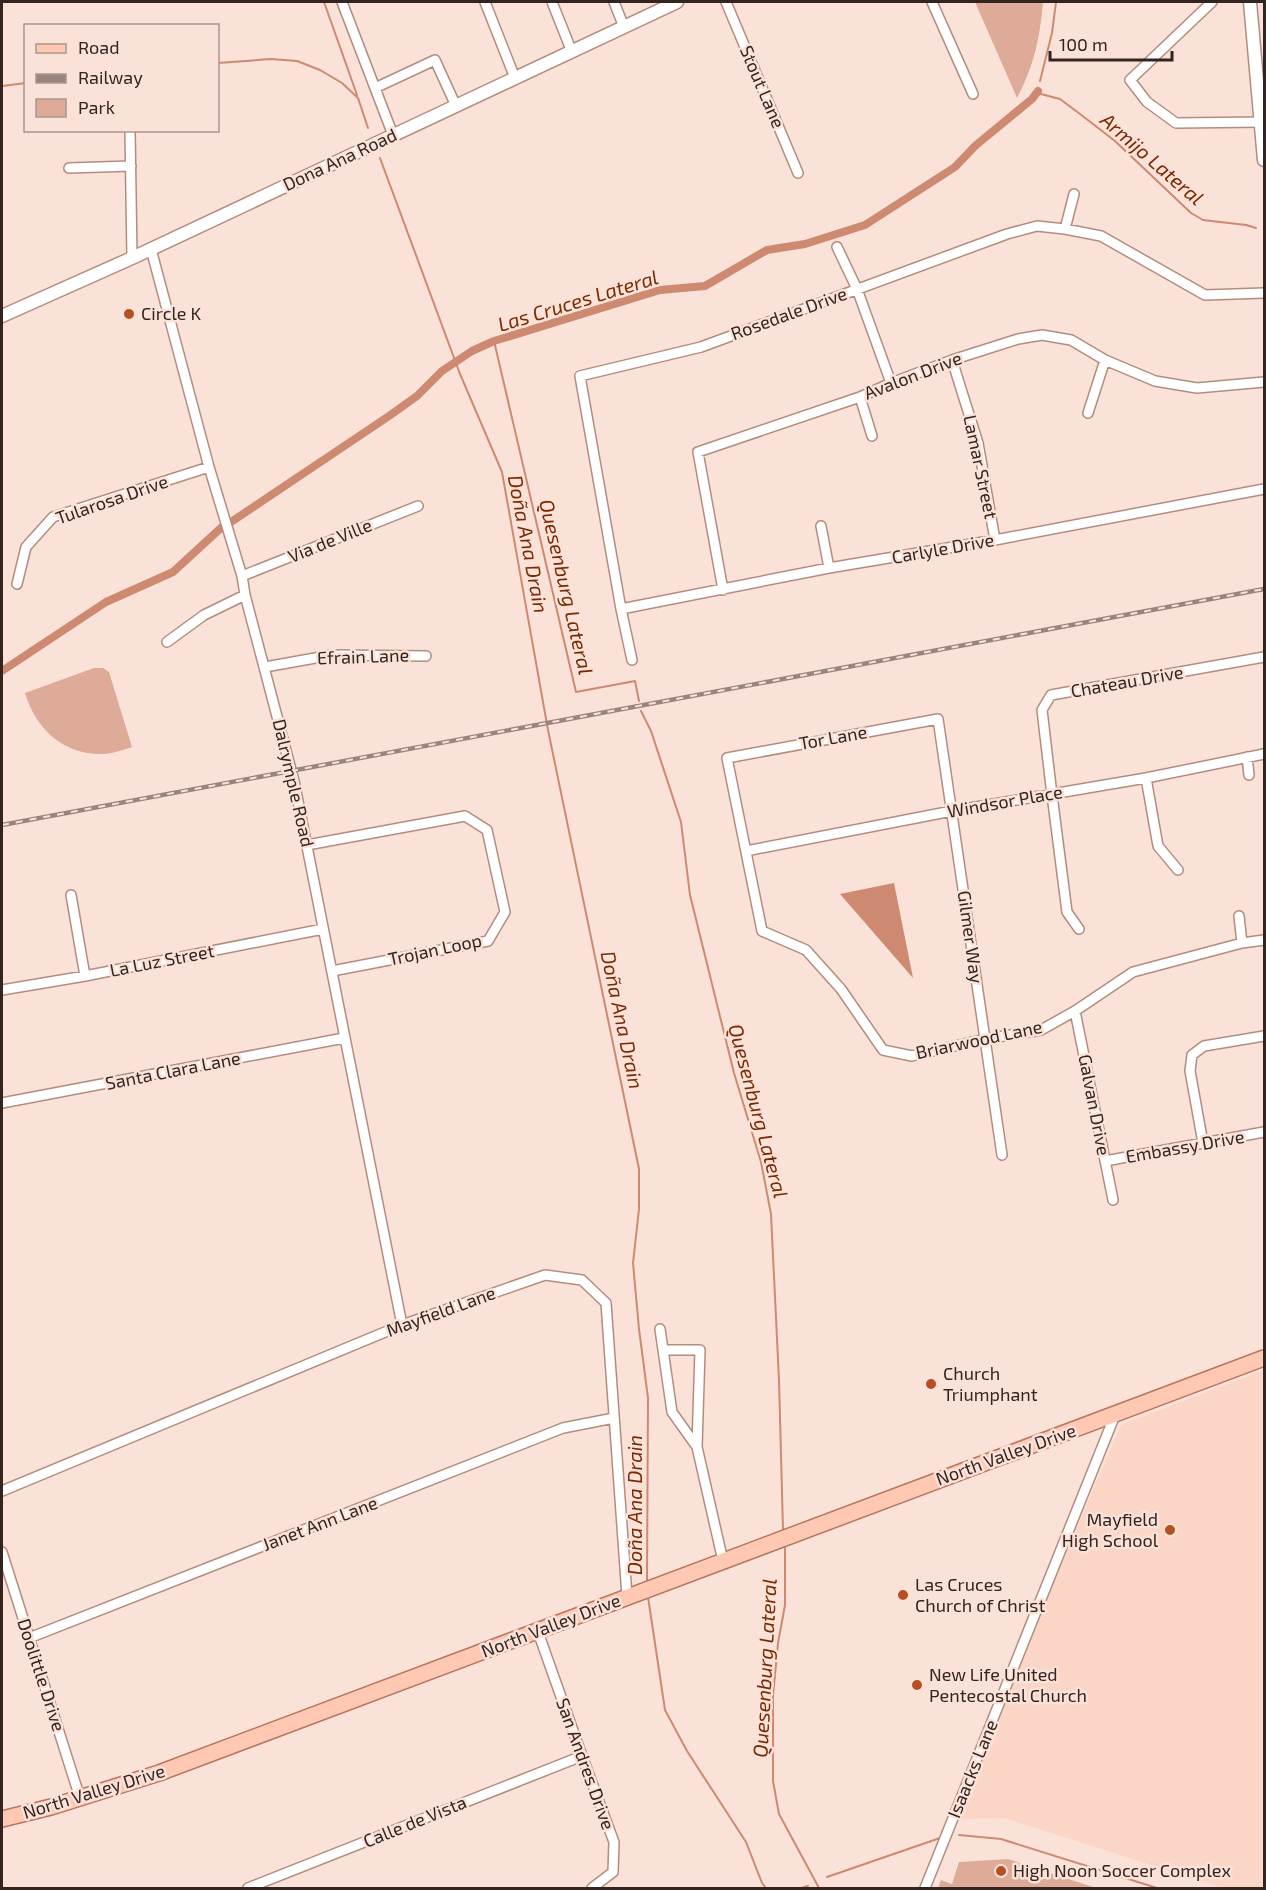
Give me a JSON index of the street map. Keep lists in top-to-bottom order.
{
  "streets": {
    "main road": ["North Valley Drive"],
    "street": [
      "Stout Lane",
      "Dona Ana Road",
      "Rosedale Drive",
      "Avalon Drive",
      "Lamar Street",
      "Tularosa Drive",
      "Via de Ville",
      "Carlyle Drive",
      "Efrain Lane",
      "Chateau Drive",
      "Tor Lane",
      "Dalrymple Road",
      "Windsor Place",
      "Gilmer Way",
      "Trojan Loop",
      "La Luz Street",
      "Briarwood Lane",
      "Santa Clara Lane",
      "Galvan Drive",
      "Embassy Drive",
      "Mayfield Lane",
      "Janet Ann Lane",
      "Doolittle Drive",
      "San Andres Drive",
      "Isaacks Lane",
      "Calle de Vista"
    ]
  },
  "crossings": [
    ["Dona Ana Road", "Dalrymple Road"],
    ["Rosedale Drive", "Carlyle Drive"],
    ["Avalon Drive", "Lamar Street"],
    ["Avalon Drive", "Carlyle Drive"],
    ["Lamar Street", "Carlyle Drive"],
    ["Tularosa Drive", "Dalrymple Road"],
    ["Via de Ville", "Dalrymple Road"],
    ["Efrain Lane", "Dalrymple Road"],
    ["Chateau Drive", "Windsor Place"],
    ["Tor Lane", "Gilmer Way"],
    ["Tor Lane", "Briarwood Lane"],
    ["Dalrymple Road", "Trojan Loop"],
    ["Dalrymple Road", "La Luz Street"],
    ["Dalrymple Road", "Santa Clara Lane"],
    ["Dalrymple Road", "Mayfield Lane"],
    ["Windsor Place", "Gilmer Way"],
    ["Windsor Place", "Briarwood Lane"],
    ["Gilmer Way", "Briarwood Lane"],
    ["Briarwood Lane", "Galvan Drive"],
    ["Galvan Drive", "Embassy Drive"],
    ["Mayfield Lane", "North Valley Drive"],
    ["Mayfield Lane", "Janet Ann Lane"],
    ["North Valley Drive", "Doolittle Drive"],
    ["North Valley Drive", "San Andres Drive"],
    ["North Valley Drive", "Isaacks Lane"],
    ["Janet Ann Lane", "Doolittle Drive"],
    ["San Andres Drive", "Calle de Vista"]
  ],
  "water": [
    "Armijo Lateral",
    "Las Cruces Lateral",
    "Doña Ana Drain",
    "Quesenburg Lateral"
  ],
  "places": [
    "Circle K",
    "Church Triumphant",
    "Mayfield High School",
    "Las Cruces Church of Christ",
    "New Life United Pentecostal Church",
    "High Noon Soccer Complex"
  ],
  "legend": ["Road", "Railway", "Park"],
  "scale_bar": "100 m"
}
